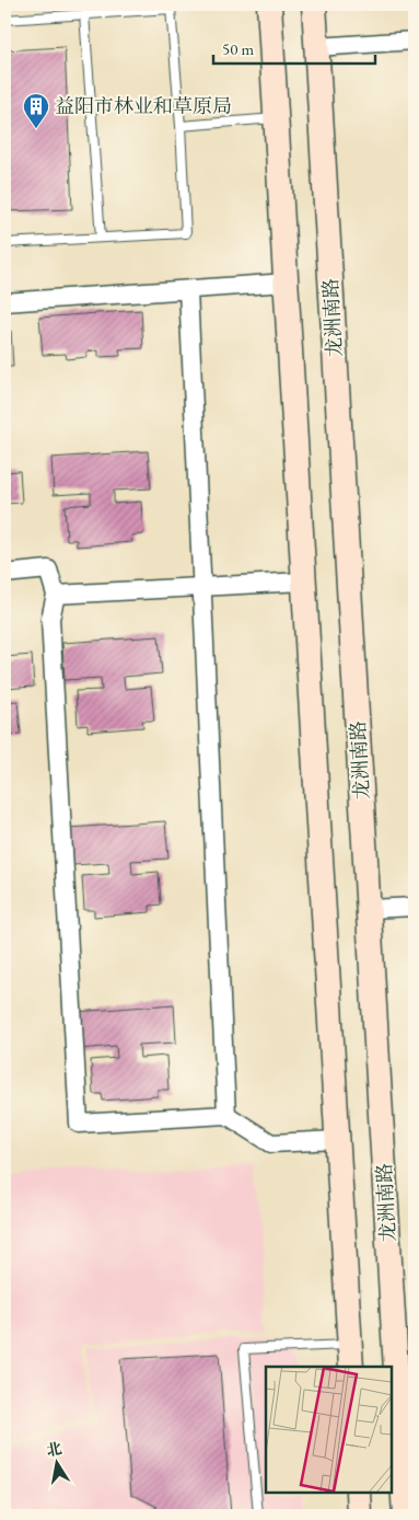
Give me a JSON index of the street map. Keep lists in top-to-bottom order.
{
  "streets": {
    "main road": ["龙洲南路"]
  },
  "places": {
    "building": ["益阳市林业和草原局"]
  },
  "scale_bar": "50 m",
  "north": "top"
}
